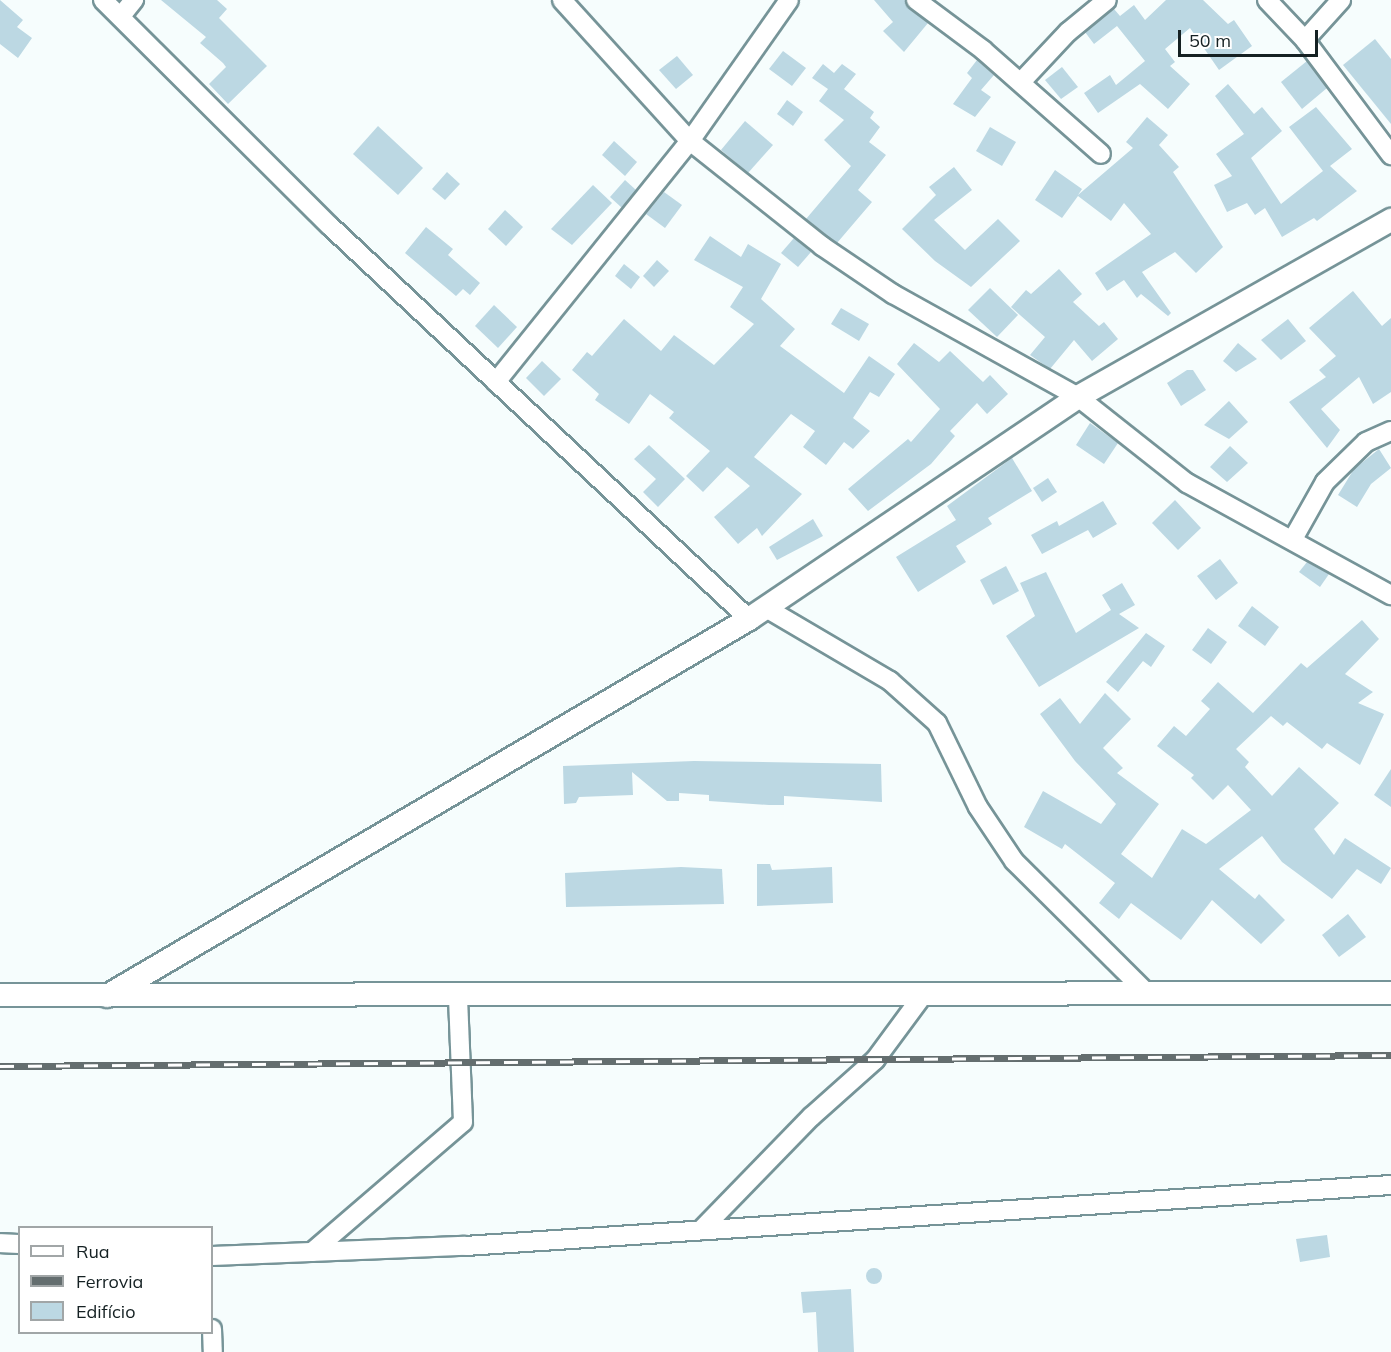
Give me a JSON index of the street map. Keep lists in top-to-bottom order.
{
  "legend": ["Rua", "Ferrovia", "Edifício"],
  "scale_bar": "50 m"
}
